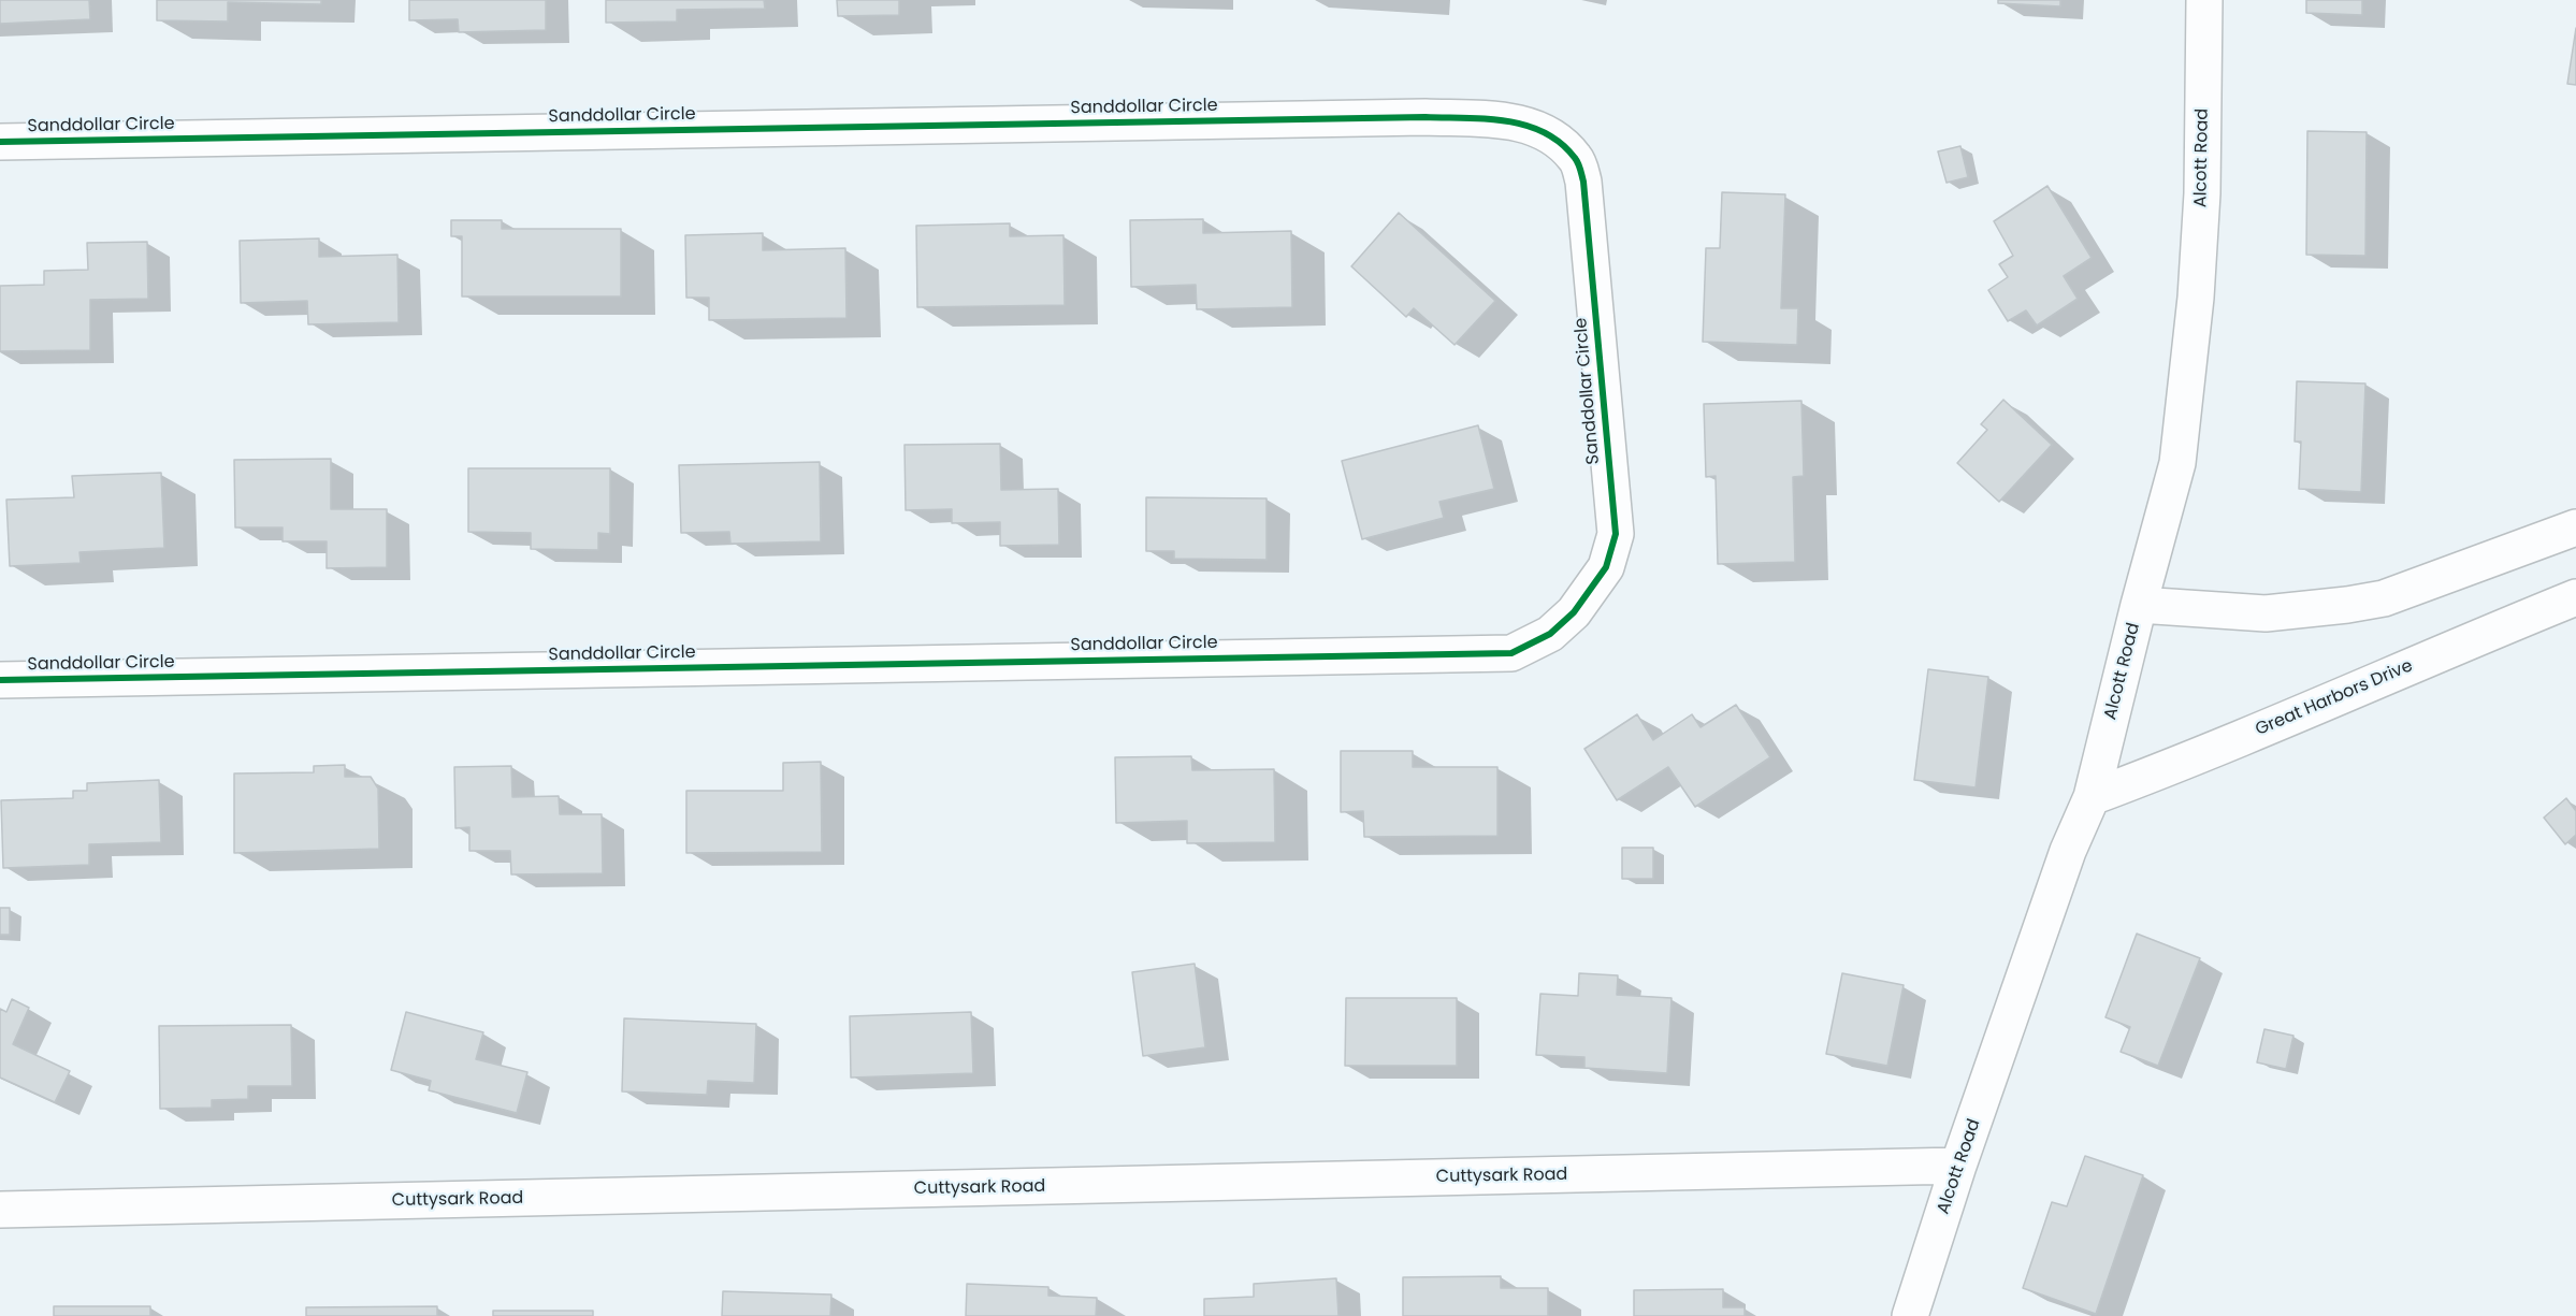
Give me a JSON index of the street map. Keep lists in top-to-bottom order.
{
  "streets": {
    "street": [
      "Sanddollar Circle",
      "Alcott Road",
      "Great Harbors Drive",
      "Cuttysark Road"
    ]
  },
  "crossings": [
    ["Alcott Road", "Great Harbors Drive"],
    ["Alcott Road", "Cuttysark Road"]
  ]
}
